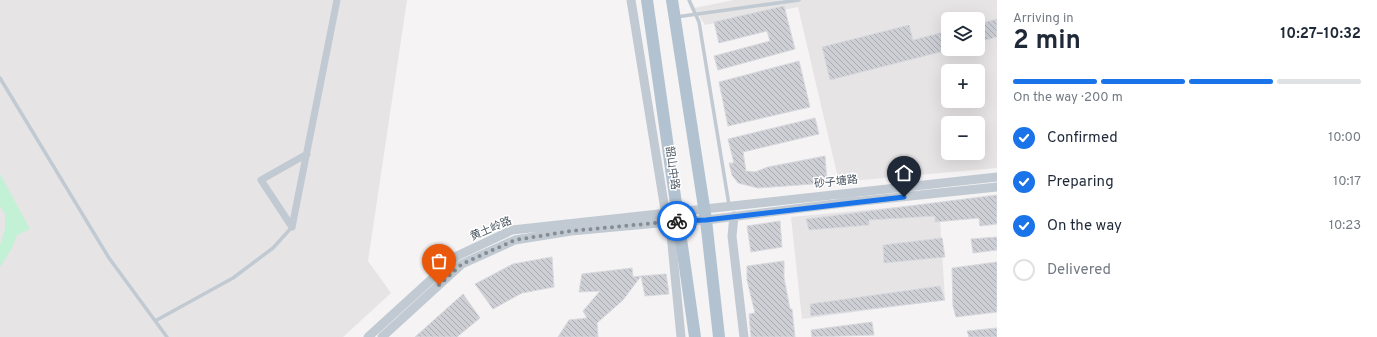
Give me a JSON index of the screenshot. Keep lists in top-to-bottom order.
{
  "streets": {
    "main road": ["韶山中路"],
    "street": ["砂子塘路", "黄土岭路"]
  },
  "crossings": [
    ["韶山中路", "砂子塘路"],
    ["韶山中路", "黄土岭路"],
    ["砂子塘路", "黄土岭路"]
  ],
  "page": {
    "heading": ["2 min", "Arriving in", "10:27–10:32"],
    "map_buttons": ["+", "−"],
    "bar": "On the way · 200 m",
    "list": [
      ["Confirmed", "10:00"],
      ["Preparing", "10:17"],
      ["On the way", "10:23"],
      "Delivered"
    ]
  }
}
